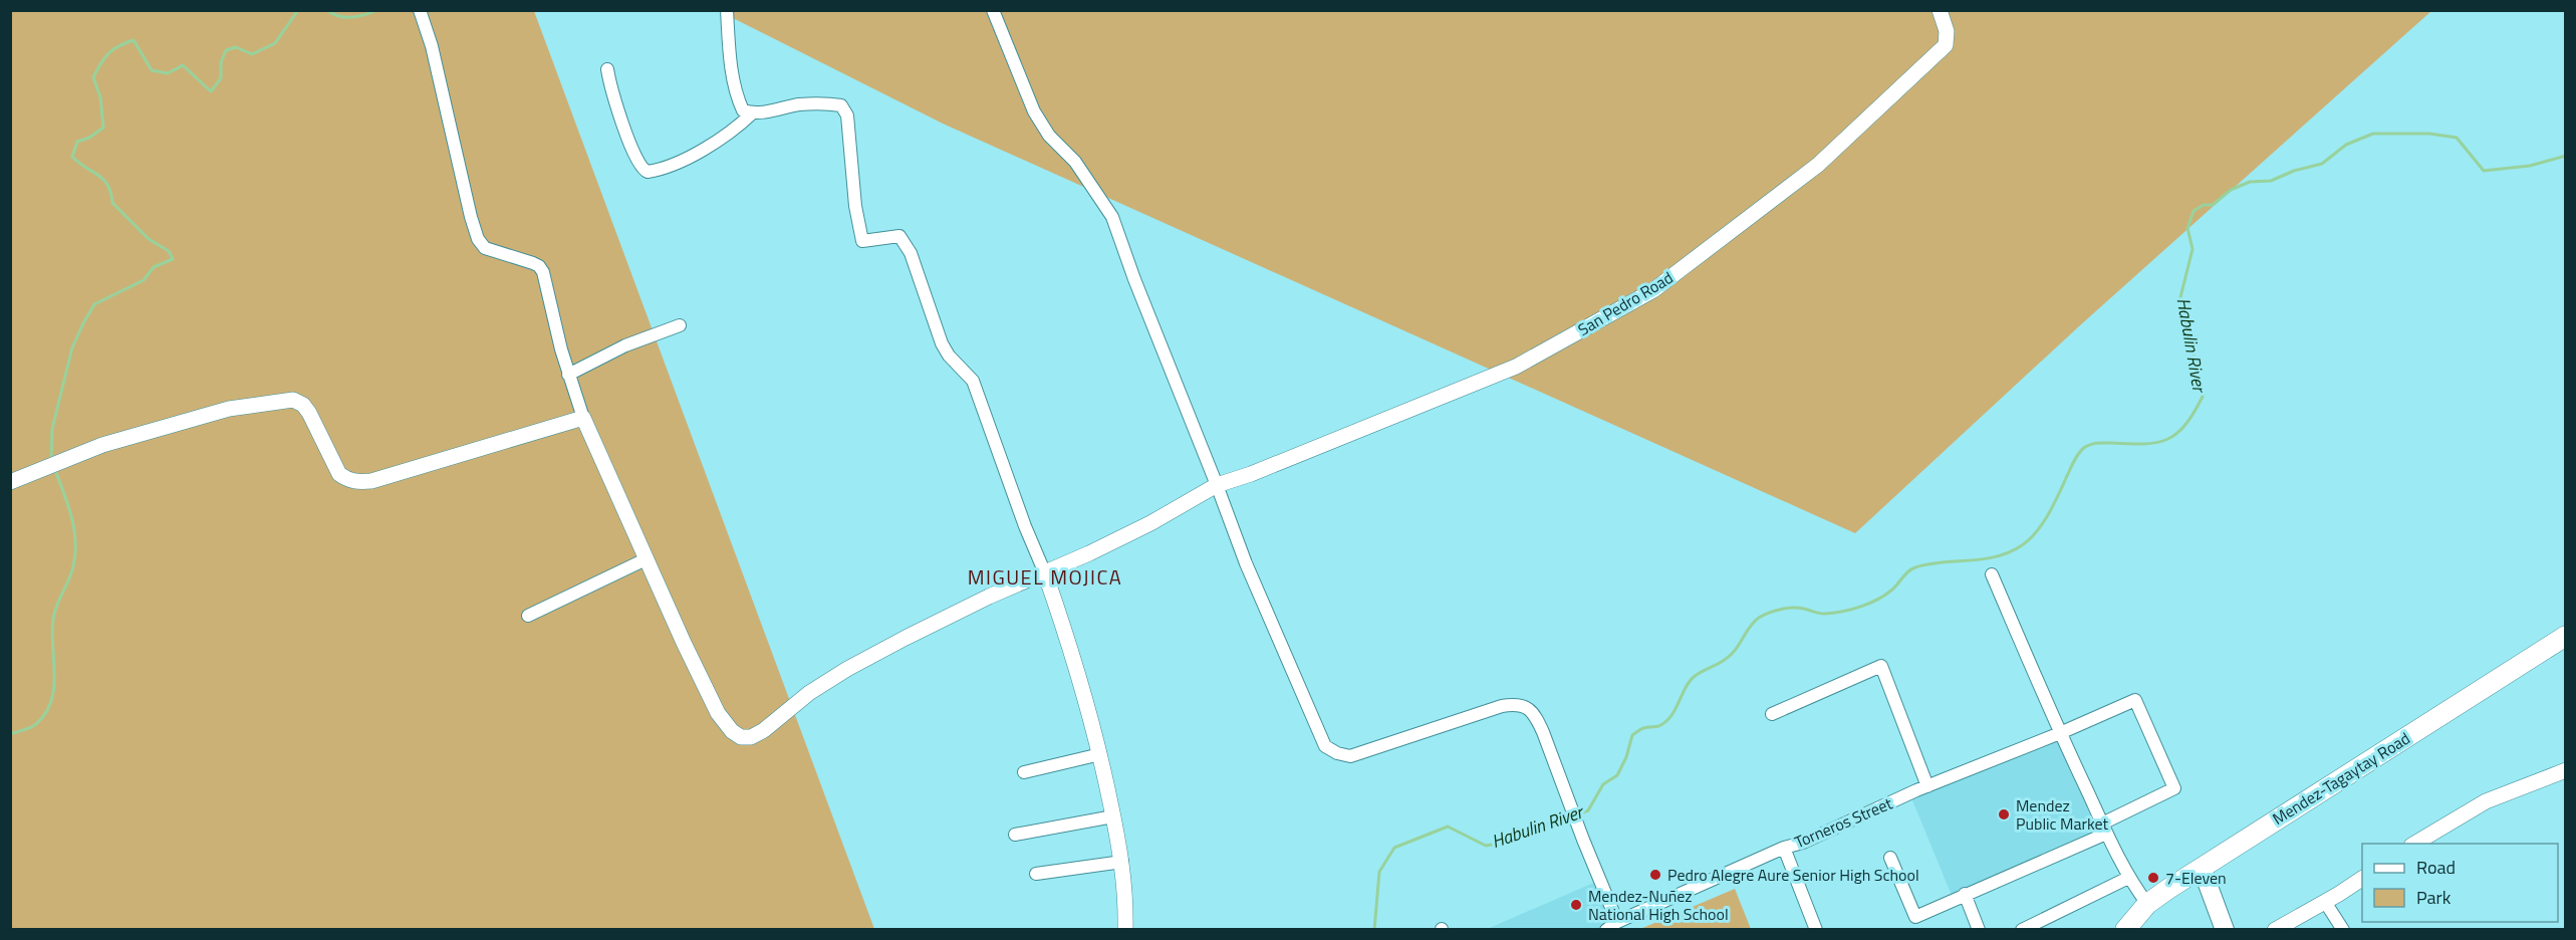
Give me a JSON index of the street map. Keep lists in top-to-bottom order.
{
  "streets": {
    "main road": ["Mendez-Tagaytay Road"],
    "street": ["San Pedro Road", "Torneros Street"]
  },
  "districts": ["MIGUEL MOJICA"],
  "water": ["Habulin River"],
  "places": [
    "Mendez Public Market",
    "Pedro Alegre Aure Senior High School",
    "7-Eleven",
    "Mendez-Nuñez National High School"
  ],
  "legend": ["Road", "Park"]
}
